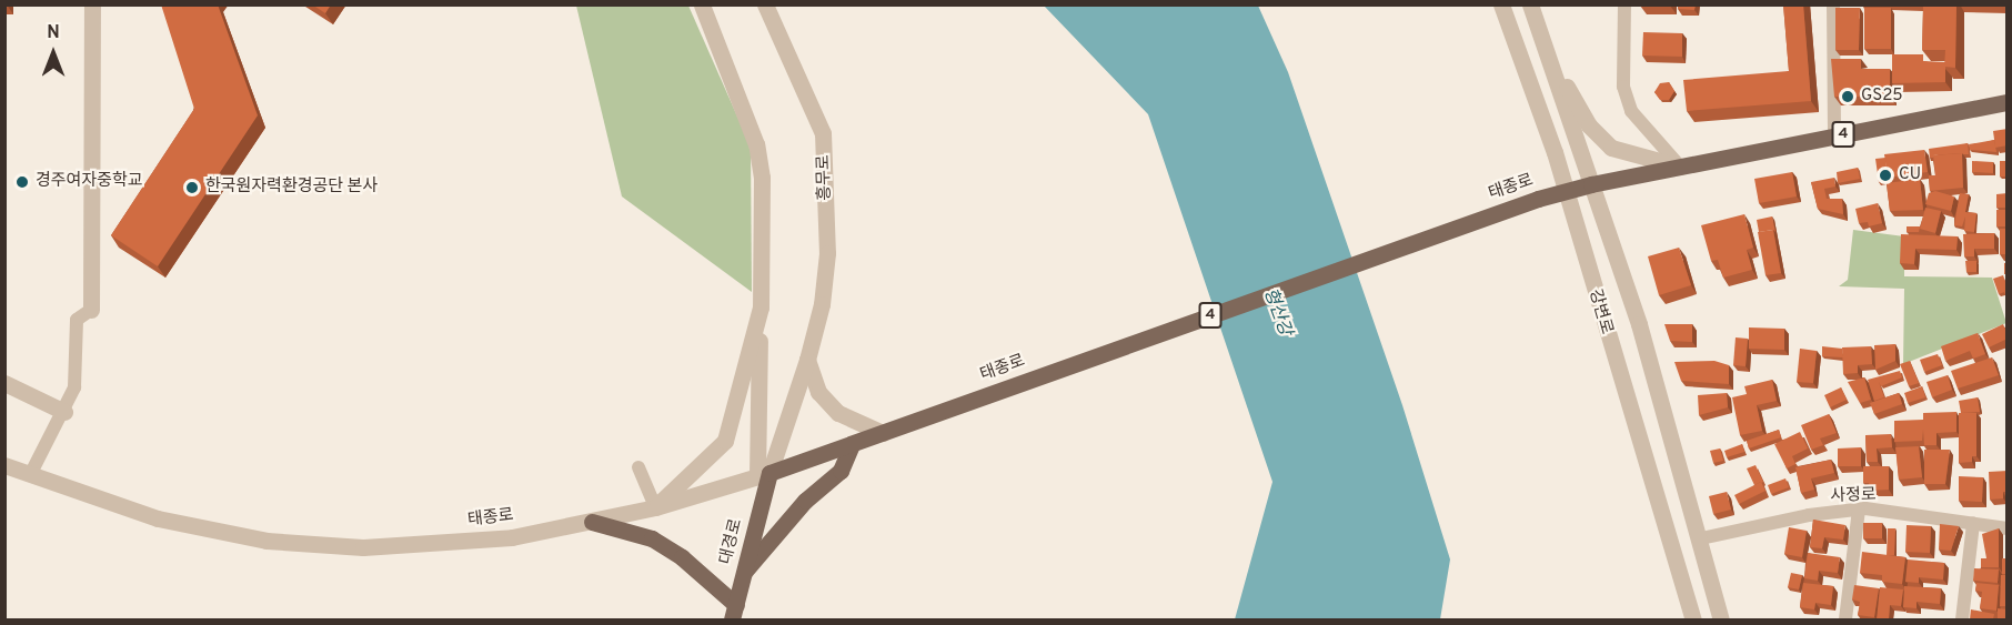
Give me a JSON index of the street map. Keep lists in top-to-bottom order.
{
  "streets": {
    "main road": ["4", "태종로", "대경로"],
    "street": ["흥무로", "강변로", "사정로"]
  },
  "crossings": [
    ["흥무로", "태종로"],
    ["흥무로", "대경로"],
    ["태종로", "강변로"],
    ["태종로", "대경로"],
    ["강변로", "사정로"]
  ],
  "water": ["형산강"],
  "places": [
    "GS25",
    "CU",
    "경주여자중학교",
    "한국원자력환경공단 본사"
  ],
  "north": "top"
}
